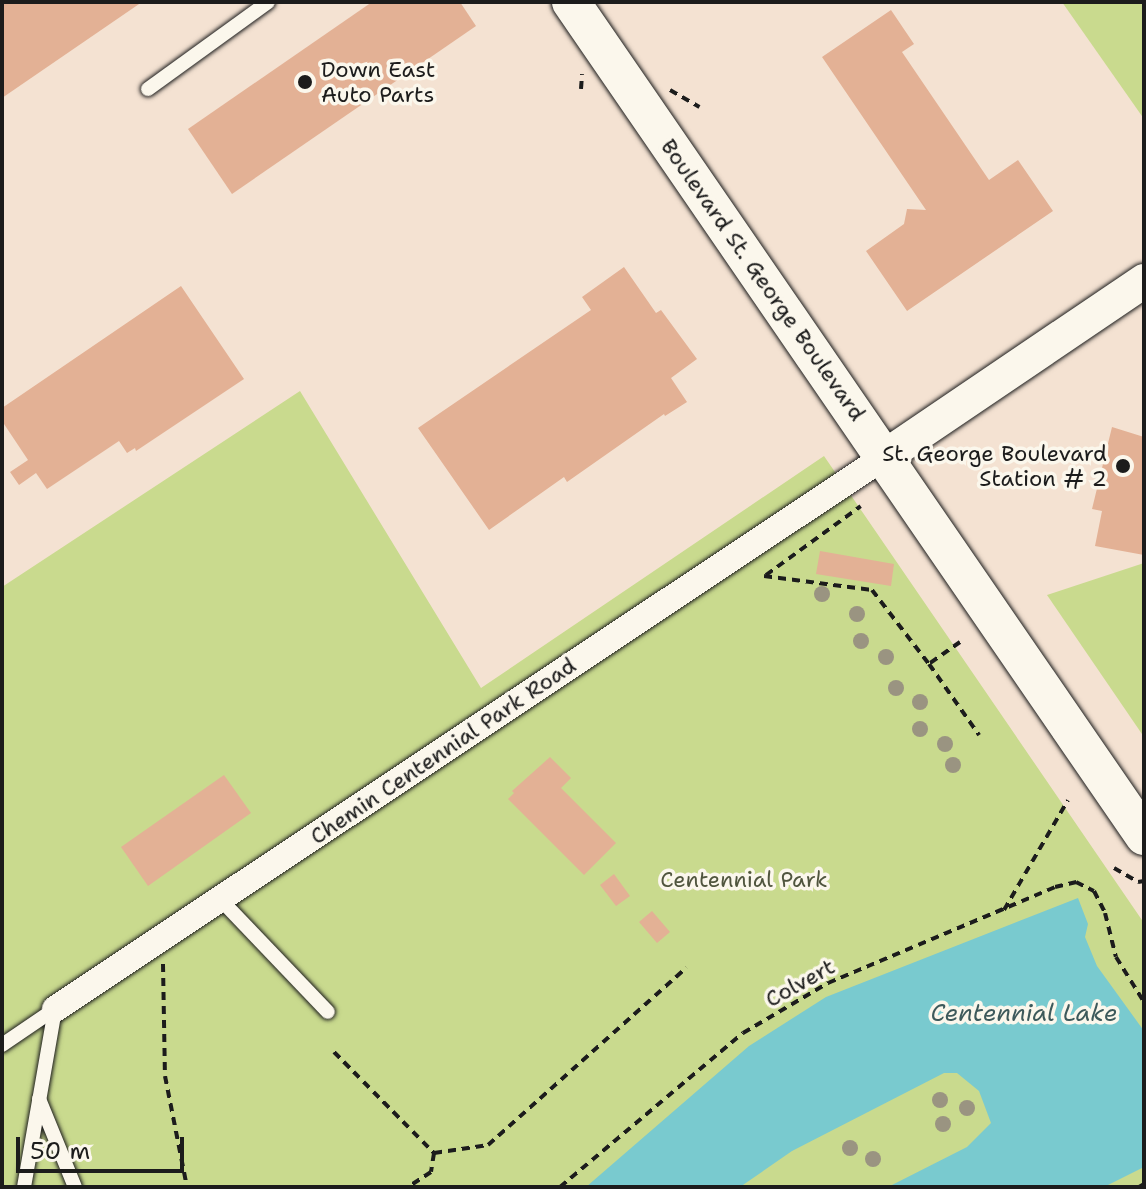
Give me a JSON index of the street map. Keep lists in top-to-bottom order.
{
  "streets": {
    "main road": ["Boulevard St. George Boulevard"],
    "street": ["Chemin Centennial Park Road"],
    "path": ["Colvert"]
  },
  "crossings": [
    ["Boulevard St. George Boulevard", "Chemin Centennial Park Road"]
  ],
  "water": ["Centennial Lake"],
  "parks": ["Centennial Park"],
  "places": ["Down East Auto Parts", "St. George Boulevard Station # 2"],
  "scale_bar": "50 m"
}
